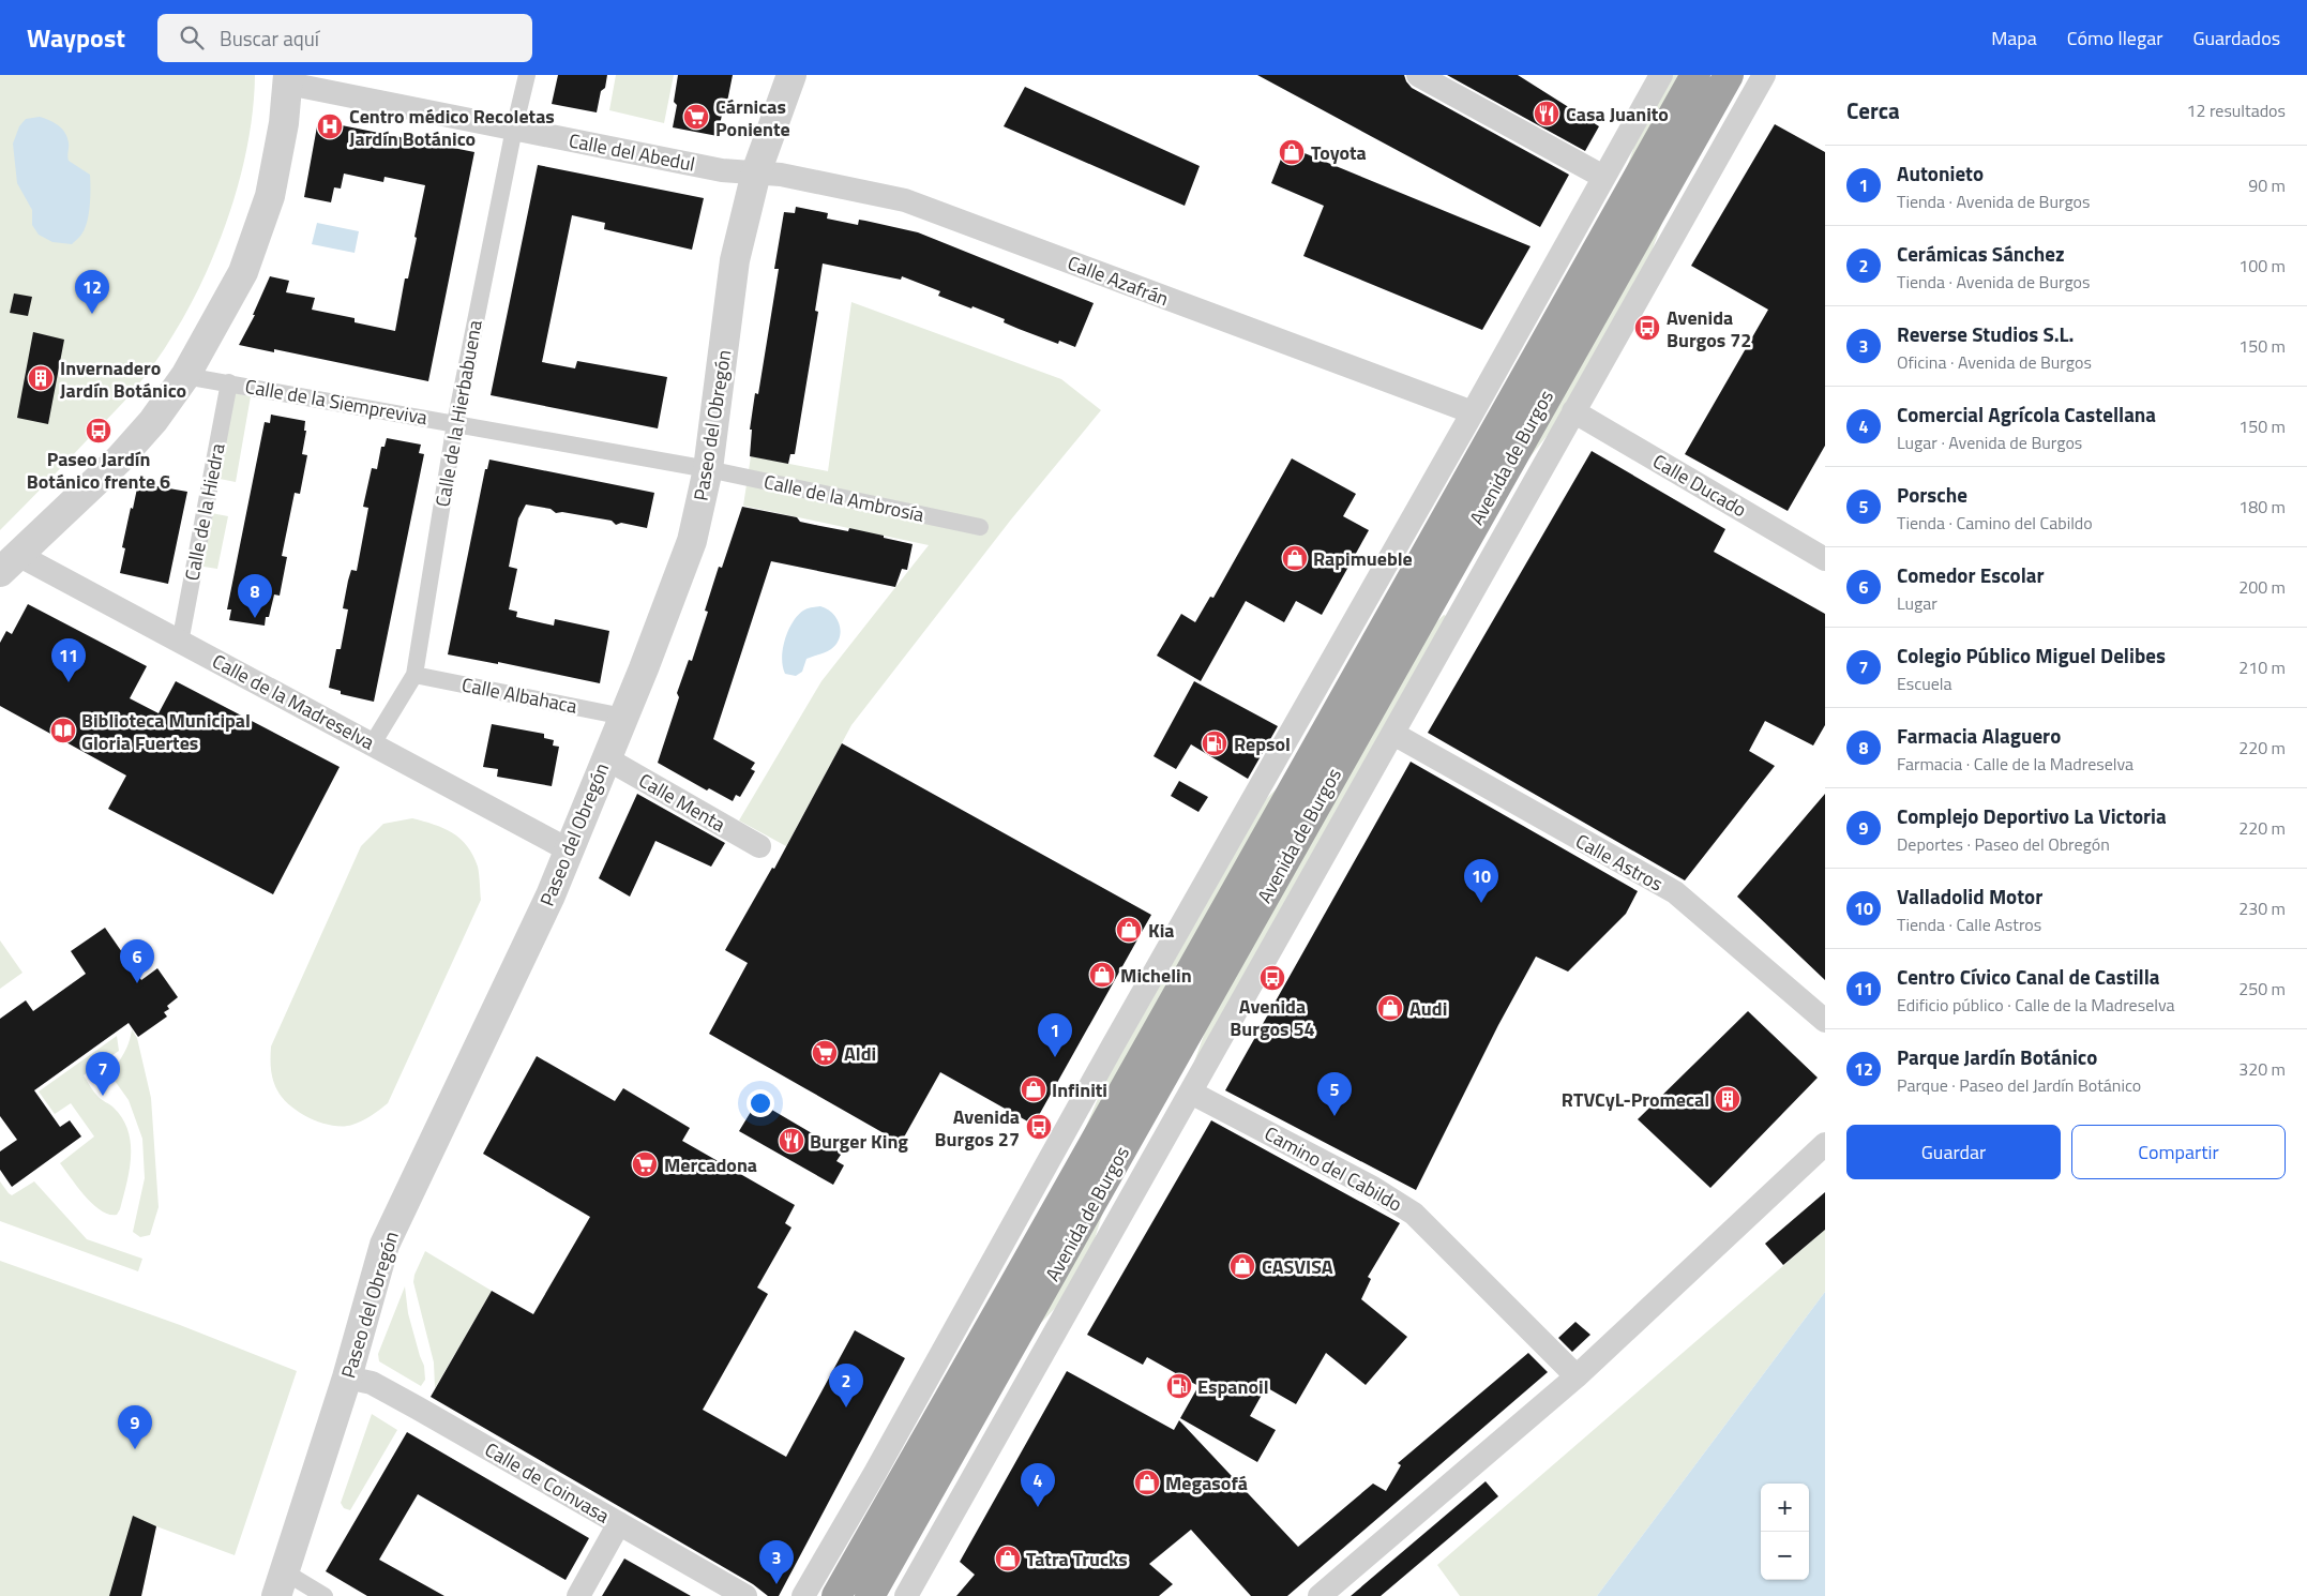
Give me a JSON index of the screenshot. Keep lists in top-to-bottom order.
{
  "streets": {
    "highway": ["Avenida de Burgos"],
    "street": [
      "Calle del Abedul",
      "Calle Azafrán",
      "Calle de la Siempreviva",
      "Calle de la Hierbabuena",
      "Paseo del Obregón",
      "Calle Ducado",
      "Calle de la Ambrosía",
      "Calle de la Hiedra",
      "Calle Albahaca",
      "Calle de la Madreselva",
      "Calle Menta",
      "Calle Astros",
      "Camino del Cabildo",
      "Calle de Coinvasa"
    ]
  },
  "crossings": [
    ["Calle del Abedul", "Calle Azafrán"],
    ["Calle del Abedul", "Calle de la Hierbabuena"],
    ["Calle del Abedul", "Paseo del Obregón"],
    ["Calle Azafrán", "Paseo del Obregón"],
    ["Calle de la Siempreviva", "Calle de la Hierbabuena"],
    ["Calle de la Siempreviva", "Paseo del Obregón"],
    ["Calle de la Siempreviva", "Calle de la Ambrosía"],
    ["Calle de la Siempreviva", "Calle de la Hiedra"],
    ["Calle de la Hierbabuena", "Calle Albahaca"],
    ["Calle de la Hierbabuena", "Calle de la Madreselva"],
    ["Paseo del Obregón", "Calle de la Ambrosía"],
    ["Paseo del Obregón", "Calle Albahaca"],
    ["Paseo del Obregón", "Calle de la Madreselva"],
    ["Paseo del Obregón", "Calle Menta"],
    ["Paseo del Obregón", "Calle de Coinvasa"],
    ["Avenida de Burgos", "Calle Ducado"],
    ["Avenida de Burgos", "Calle Astros"],
    ["Avenida de Burgos", "Camino del Cabildo"],
    ["Calle de la Hiedra", "Calle de la Madreselva"]
  ],
  "places": {
    "restaurant": ["Casa Juanito", "Burger King"],
    "supermarket": ["Cárnicas Poniente", "Aldi", "Mercadona"],
    "hospital": ["Centro médico Recoletas Jardín Botánico"],
    "shop": [
      "Toyota",
      "Rapimueble",
      "Kia",
      "Michelin",
      "Audi",
      "Infiniti",
      "CASVISA",
      "Megasofá",
      "Tatra Trucks"
    ],
    "bus stop": [
      "Avenida Burgos 72",
      "Paseo Jardín Botánico frente 6",
      "Avenida Burgos 54",
      "Avenida Burgos 27"
    ],
    "building": ["Invernadero Jardín Botánico", "RTVCyL-Promecal"],
    "library": ["Biblioteca Municipal Gloria Fuertes"],
    "fuel station": ["Repsol", "Espanoil"]
  },
  "page": {
    "header": "Waypost",
    "search": "Buscar aquí",
    "nav": ["Mapa", "Cómo llegar", "Guardados"],
    "heading": ["Cerca", "12 resultados"],
    "list": [
      {
        "mark": "1",
        "name": "Autonieto",
        "note": "Tienda · Avenida de Burgos",
        "value": "90 m"
      },
      {
        "mark": "2",
        "name": "Cerámicas Sánchez",
        "note": "Tienda · Avenida de Burgos",
        "value": "100 m"
      },
      {
        "mark": "3",
        "name": "Reverse Studios S.L.",
        "note": "Oficina · Avenida de Burgos",
        "value": "150 m"
      },
      {
        "mark": "4",
        "name": "Comercial Agrícola Castellana",
        "note": "Lugar · Avenida de Burgos",
        "value": "150 m"
      },
      {
        "mark": "5",
        "name": "Porsche",
        "note": "Tienda · Camino del Cabildo",
        "value": "180 m"
      },
      {
        "mark": "6",
        "name": "Comedor Escolar",
        "note": "Lugar",
        "value": "200 m"
      },
      {
        "mark": "7",
        "name": "Colegio Público Miguel Delibes",
        "note": "Escuela",
        "value": "210 m"
      },
      {
        "mark": "8",
        "name": "Farmacia Alaguero",
        "note": "Farmacia · Calle de la Madreselva",
        "value": "220 m"
      },
      {
        "mark": "9",
        "name": "Complejo Deportivo La Victoria",
        "note": "Deportes · Paseo del Obregón",
        "value": "220 m"
      },
      {
        "mark": "10",
        "name": "Valladolid Motor",
        "note": "Tienda · Calle Astros",
        "value": "230 m"
      },
      {
        "mark": "11",
        "name": "Centro Cívico Canal de Castilla",
        "note": "Edificio público · Calle de la Madreselva",
        "value": "250 m"
      },
      {
        "mark": "12",
        "name": "Parque Jardín Botánico",
        "note": "Parque · Paseo del Jardín Botánico",
        "value": "320 m"
      }
    ],
    "pins": [
      "12",
      "8",
      "11",
      "10",
      "6",
      "1",
      "7",
      "5",
      "2",
      "9",
      "4",
      "3"
    ],
    "buttons": ["Guardar", "Compartir"],
    "map_buttons": ["+", "−"]
  }
}
